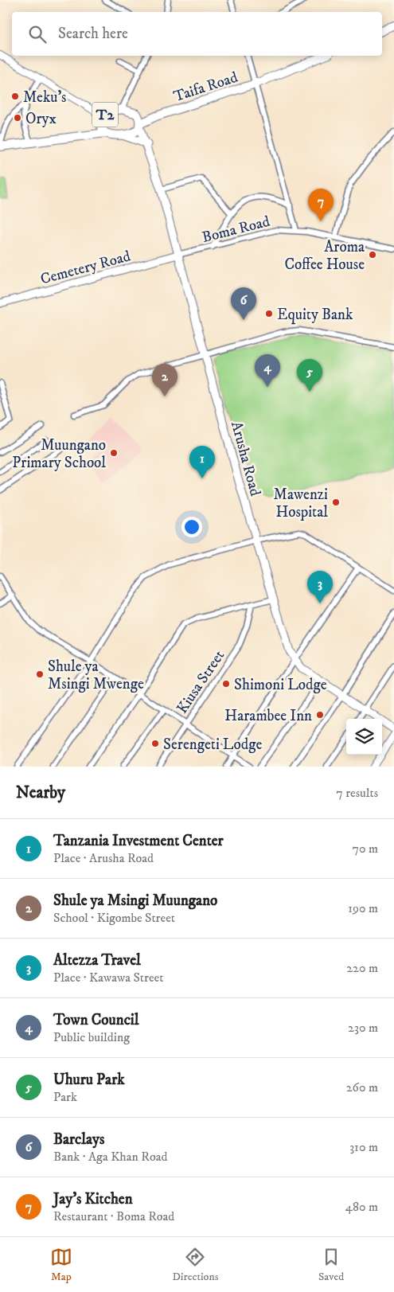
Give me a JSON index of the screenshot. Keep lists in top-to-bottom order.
{
  "streets": {
    "highway": ["Taifa Road", "T2"],
    "main road": ["Cemetery Road", "Arusha Road"],
    "street": ["Boma Road", "Kiusa Street"]
  },
  "crossings": [
    ["Taifa Road", "T2"],
    ["Taifa Road", "Arusha Road"],
    ["T2", "Arusha Road"],
    ["Boma Road", "Cemetery Road"],
    ["Boma Road", "Arusha Road"],
    ["Cemetery Road", "Arusha Road"]
  ],
  "places": [
    "Meku's",
    "Oryx",
    "Aroma Coffee House",
    "Equity Bank",
    "Muungano Primary School",
    "Mawenzi Hospital",
    "Shule ya Msingi Mwenge",
    "Shimoni Lodge",
    "Harambee Inn",
    "Serengeti Lodge"
  ],
  "page": {
    "search": "Search here",
    "pins": [
      "7",
      "6",
      "4",
      "5",
      "2",
      "1",
      "3"
    ],
    "heading": ["Nearby", "7 results"],
    "list": [
      {
        "mark": "1",
        "name": "Tanzania Investment Center",
        "note": "Place · Arusha Road",
        "value": "70 m"
      },
      {
        "mark": "2",
        "name": "Shule ya Msingi Muungano",
        "note": "School · Kigombe Street",
        "value": "190 m"
      },
      {
        "mark": "3",
        "name": "Altezza Travel",
        "note": "Place · Kawawa Street",
        "value": "220 m"
      },
      {
        "mark": "4",
        "name": "Town Council",
        "note": "Public building",
        "value": "230 m"
      },
      {
        "mark": "5",
        "name": "Uhuru Park",
        "note": "Park",
        "value": "260 m"
      },
      {
        "mark": "6",
        "name": "Barclays",
        "note": "Bank · Aga Khan Road",
        "value": "310 m"
      },
      {
        "mark": "7",
        "name": "Jay's Kitchen",
        "note": "Restaurant · Boma Road",
        "value": "480 m"
      }
    ],
    "nav": ["Map", "Directions", "Saved"]
  }
}
